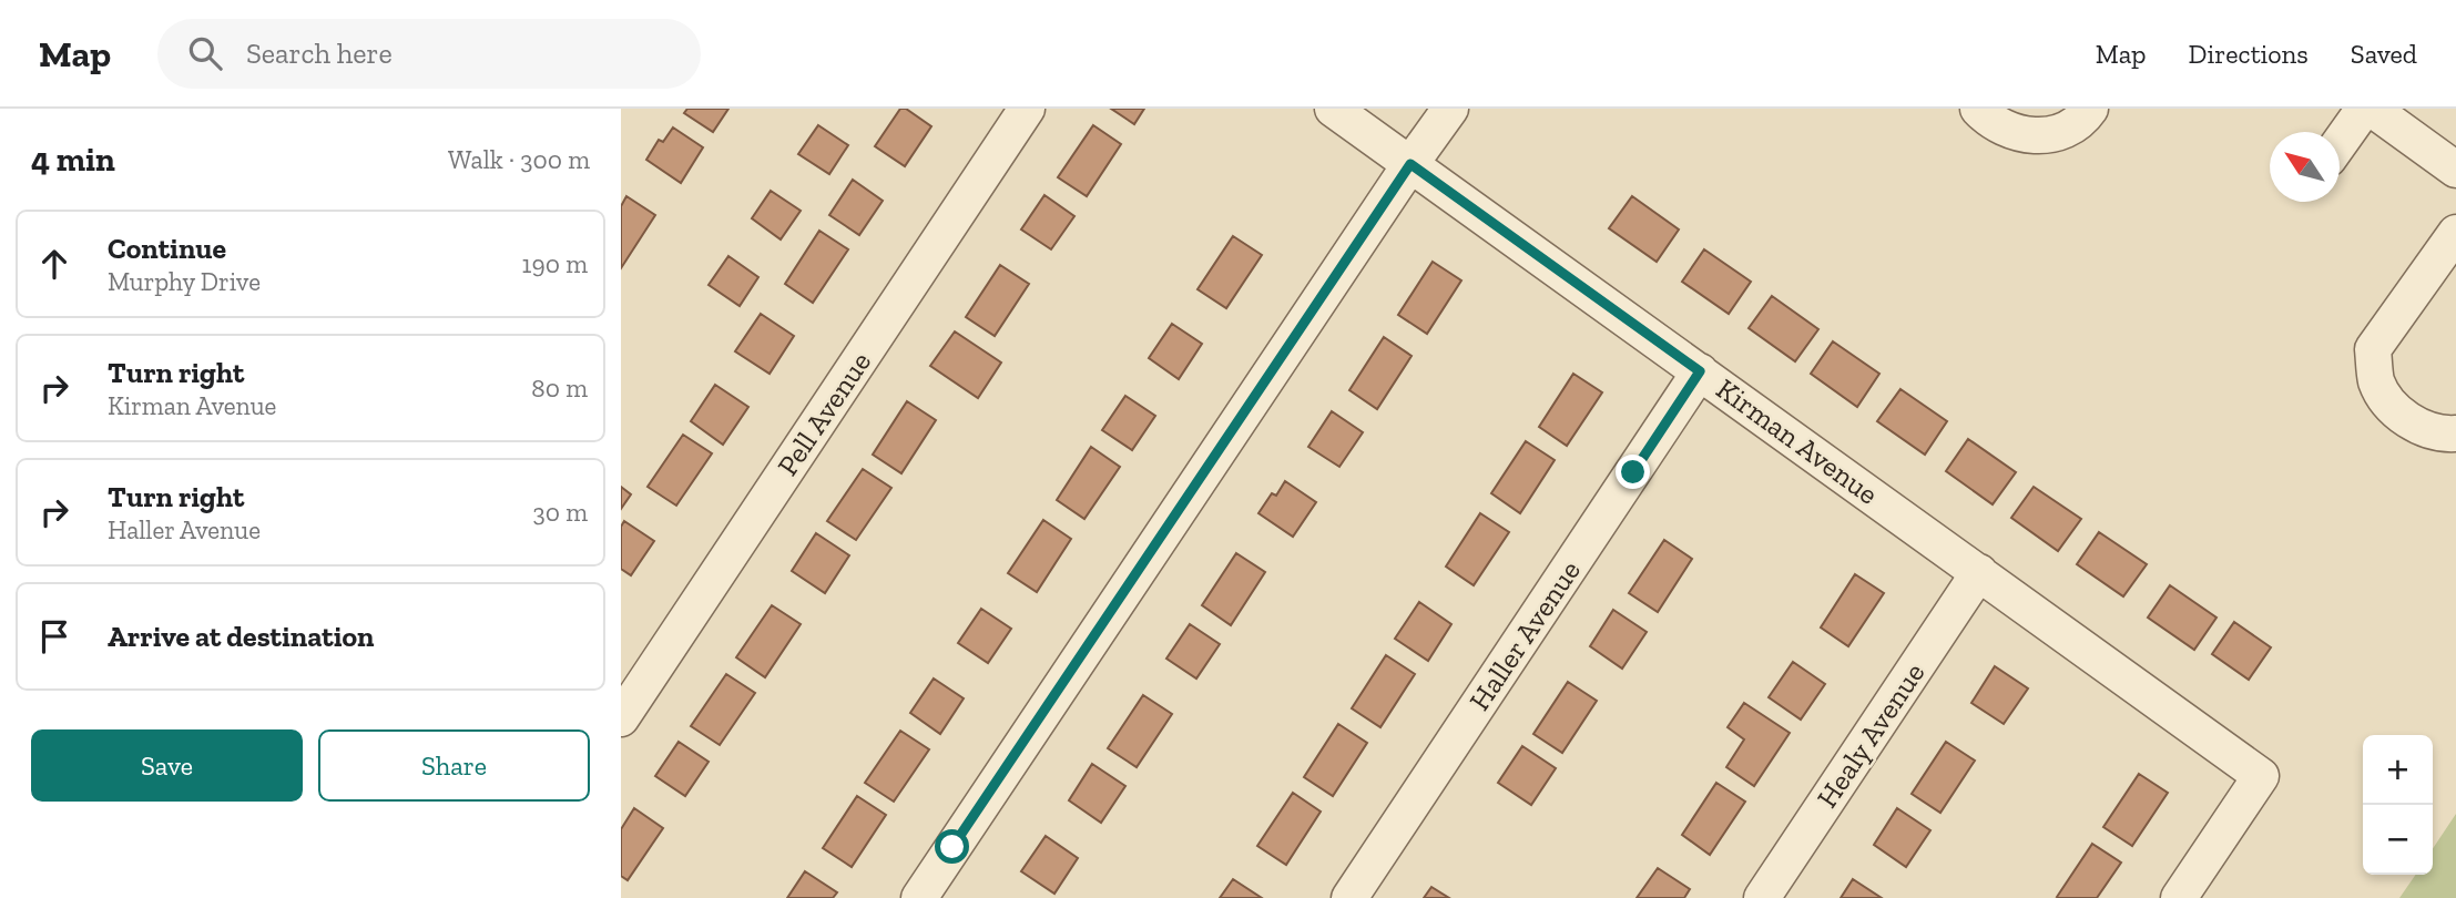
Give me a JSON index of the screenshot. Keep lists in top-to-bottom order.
{
  "streets": {
    "street": [
      "Pell Avenue",
      "Kirman Avenue",
      "Haller Avenue",
      "Healy Avenue"
    ]
  },
  "crossings": [
    ["Kirman Avenue", "Haller Avenue"],
    ["Kirman Avenue", "Healy Avenue"]
  ],
  "north": "top left",
  "page": {
    "header": "Map",
    "search": "Search here",
    "nav": ["Map", "Directions", "Saved"],
    "heading": ["4 min", "Walk · 300 m"],
    "list": [
      ["Continue", "Murphy Drive", "190 m"],
      ["Turn right", "Kirman Avenue", "80 m"],
      ["Turn right", "Haller Avenue", "30 m"],
      "Arrive at destination"
    ],
    "buttons": ["Save", "Share"],
    "map_buttons": ["+", "−"]
  }
}
